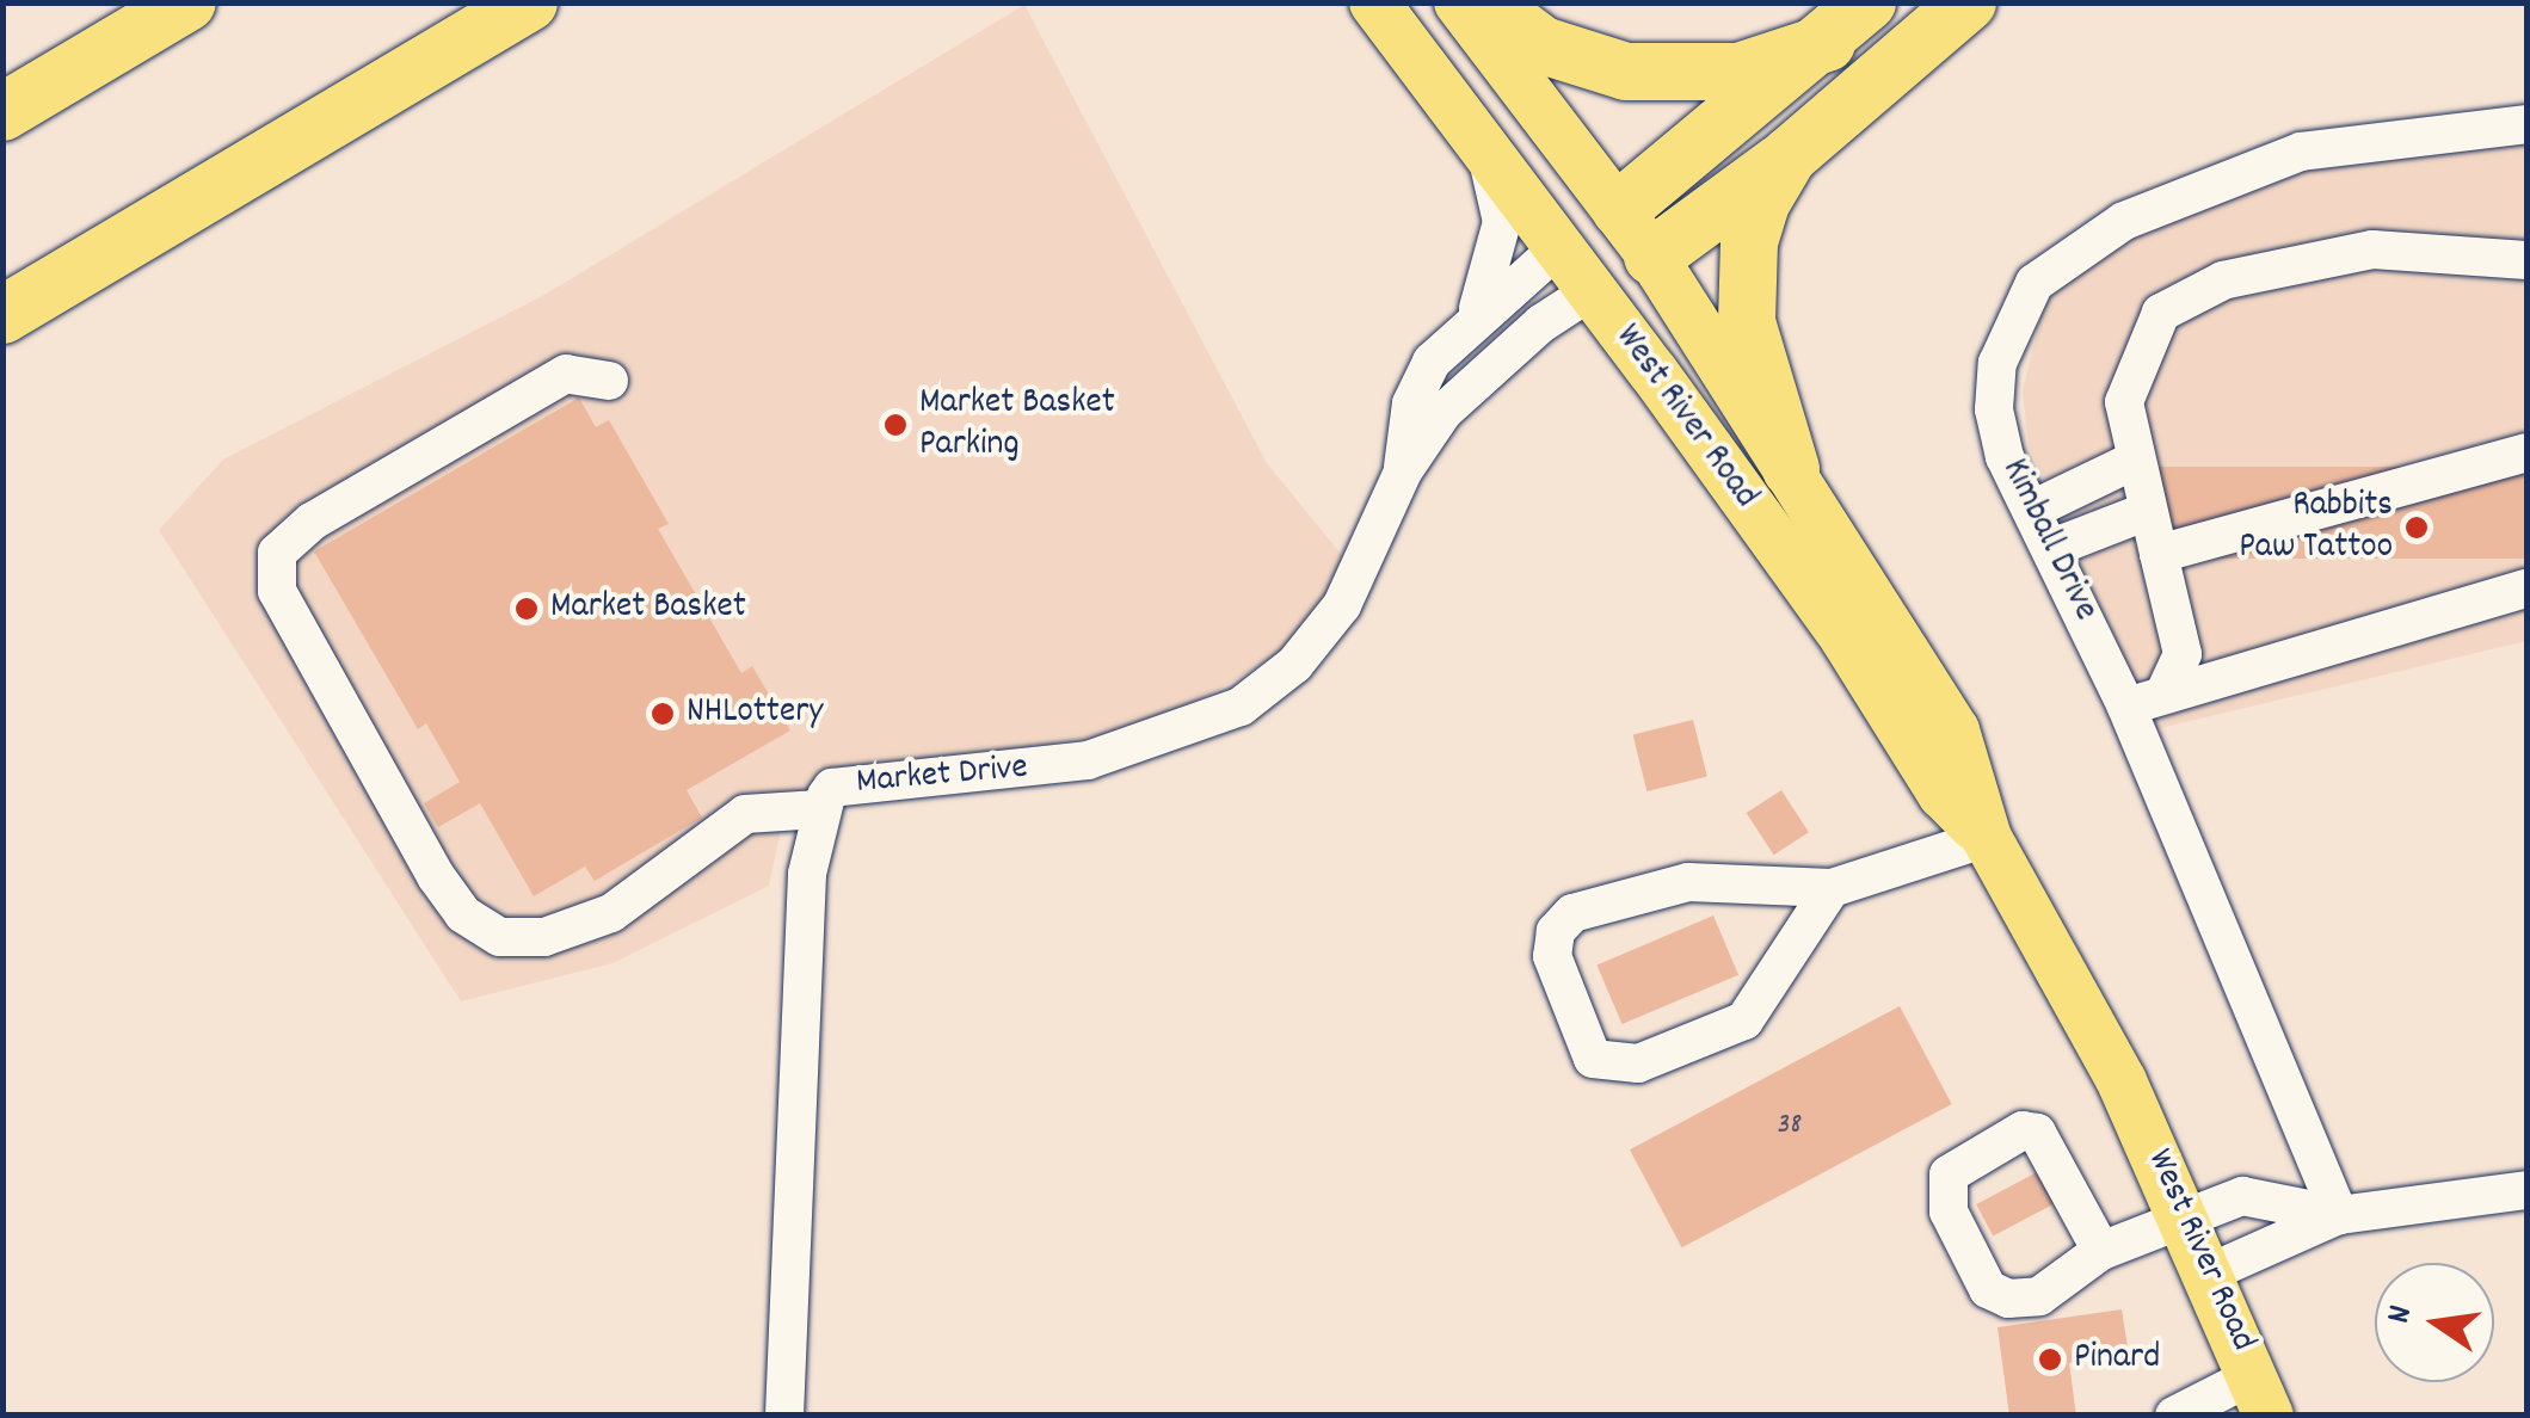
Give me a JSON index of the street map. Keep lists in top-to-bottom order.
{
  "streets": {
    "main road": ["West River Road"],
    "street": ["Kimball Drive", "Market Drive"]
  },
  "crossings": [
    ["West River Road", "Market Drive"]
  ],
  "places": [
    "Market Basket Parking",
    "Rabbits Paw Tattoo",
    "Market Basket",
    "NHLottery",
    "Pinard"
  ],
  "house_numbers": ["38"],
  "north": "left"
}
